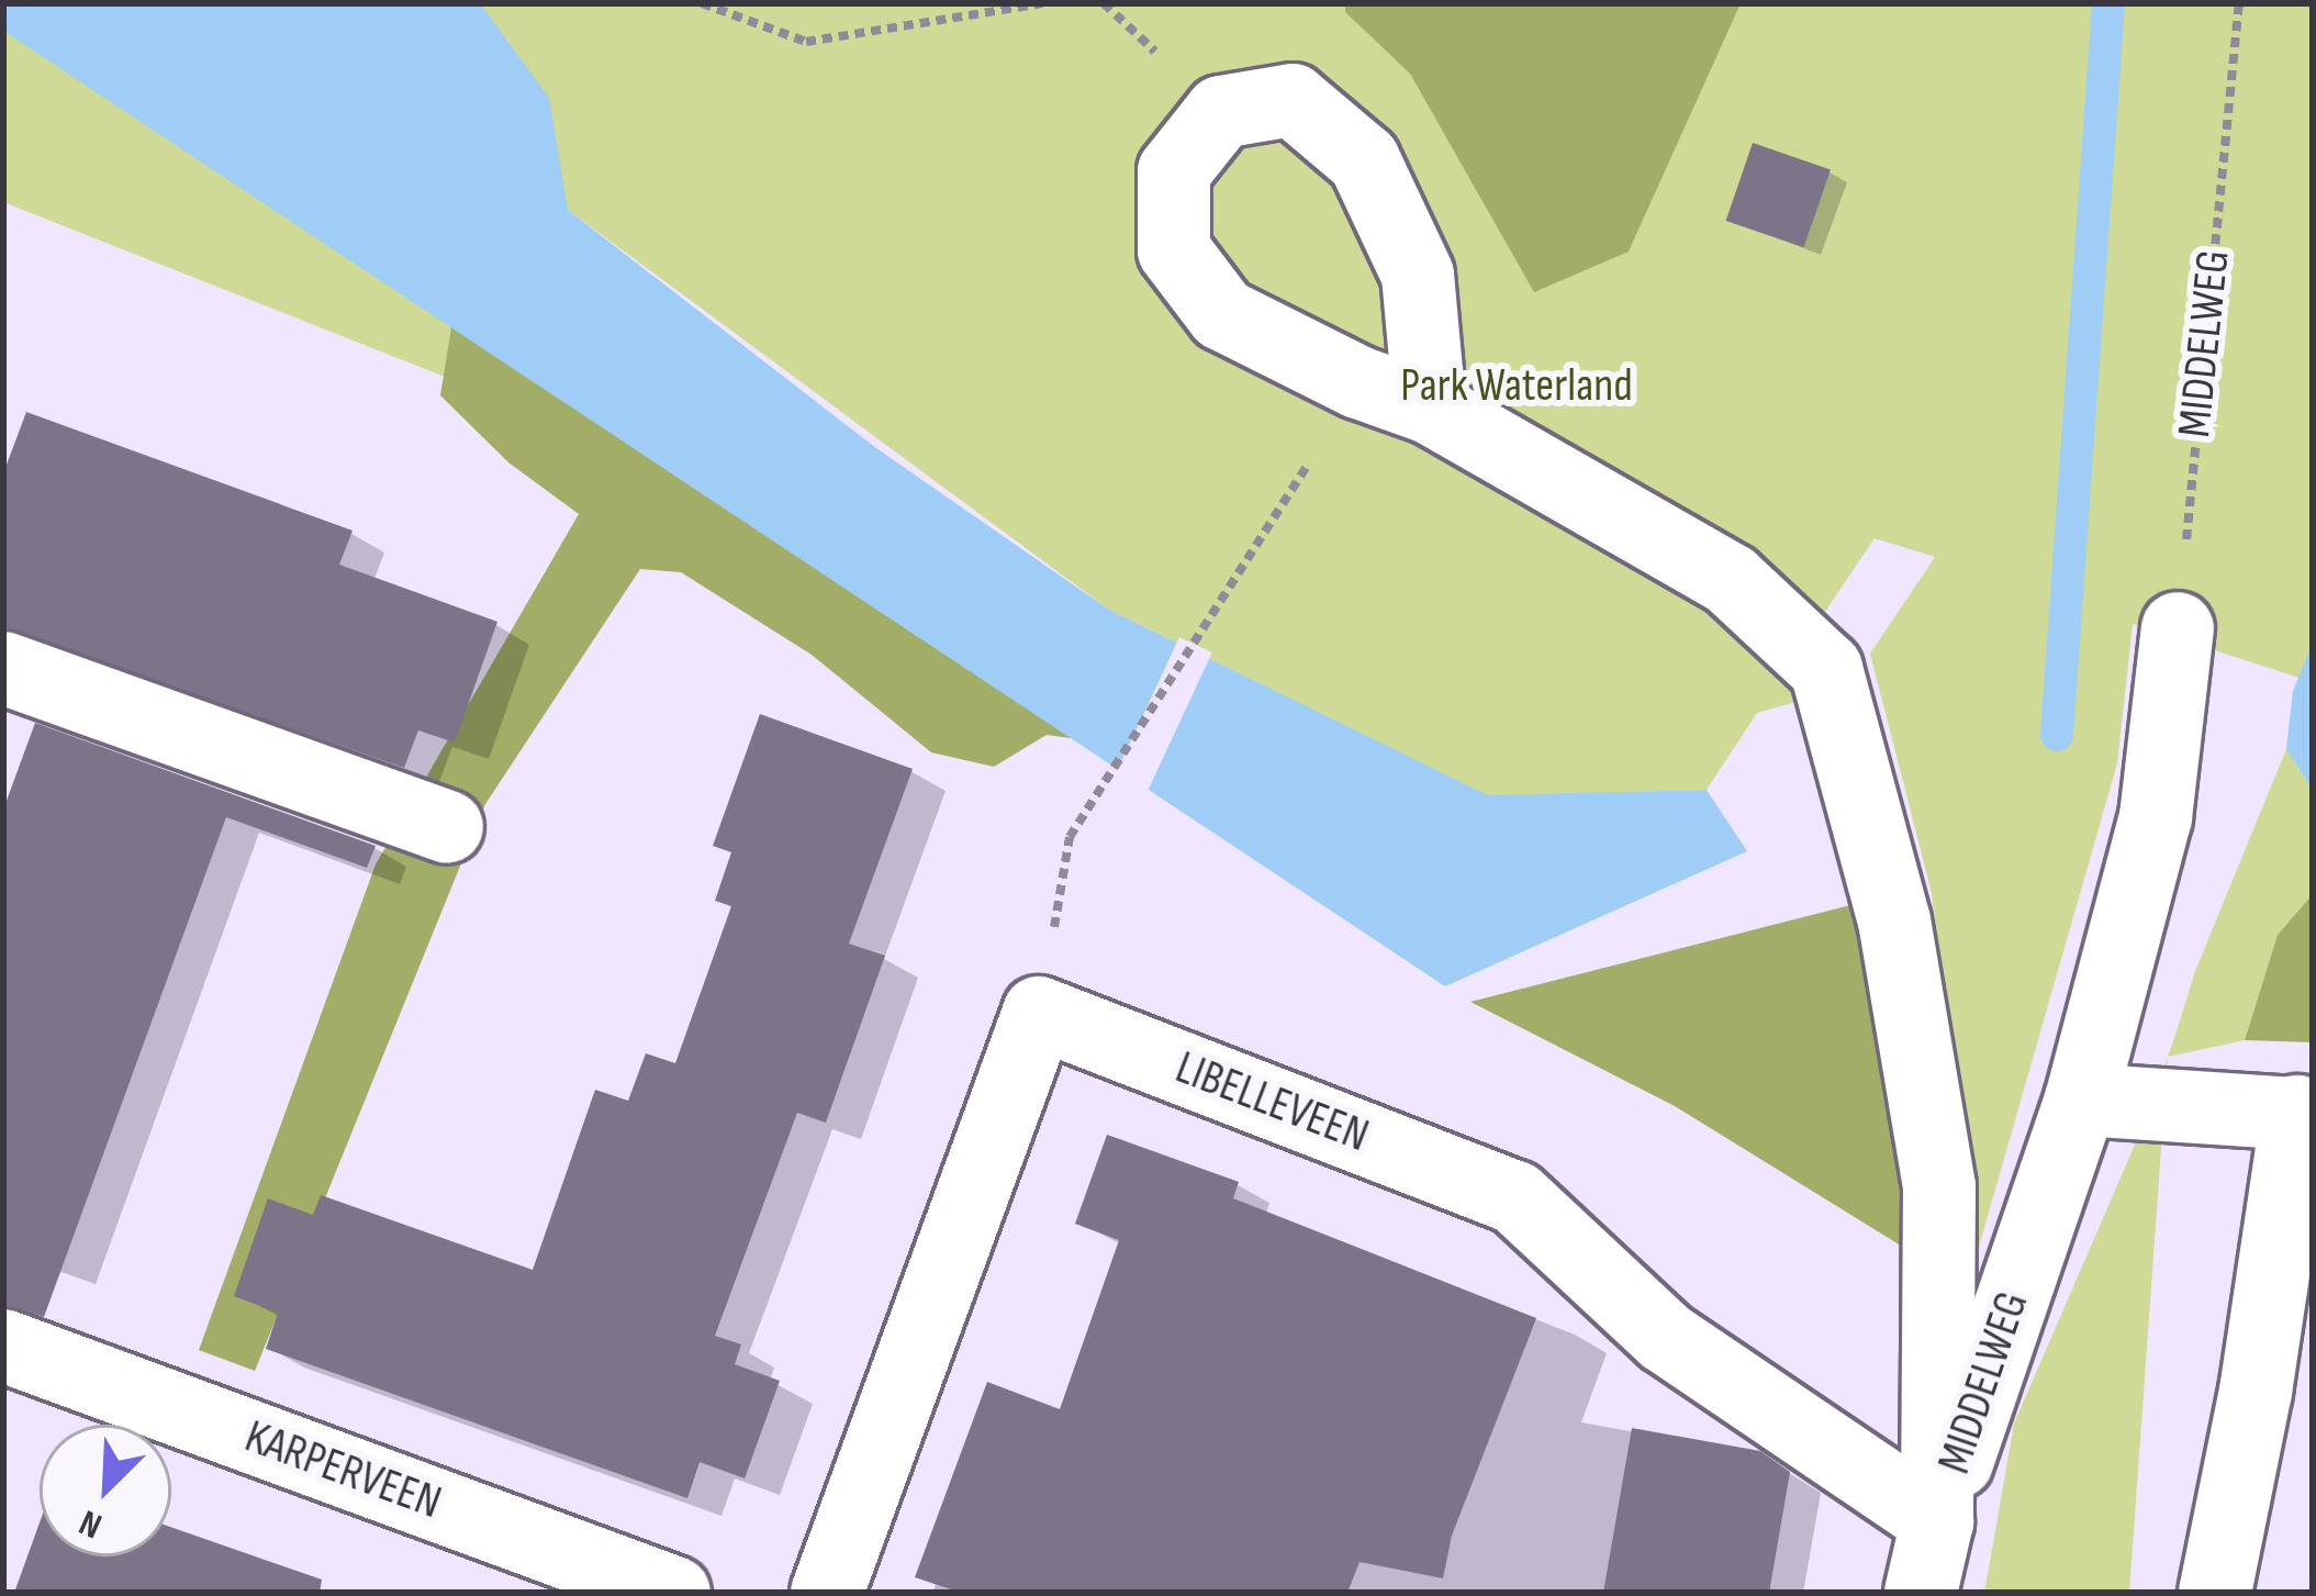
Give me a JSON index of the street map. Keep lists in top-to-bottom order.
{
  "streets": {
    "street": ["MIDDELWEG", "LIBELLEVEEN", "KARPERVEEN"]
  },
  "crossings": [
    ["MIDDELWEG", "LIBELLEVEEN"]
  ],
  "parks": ["Park Waterland"],
  "north": "bottom left"
}
